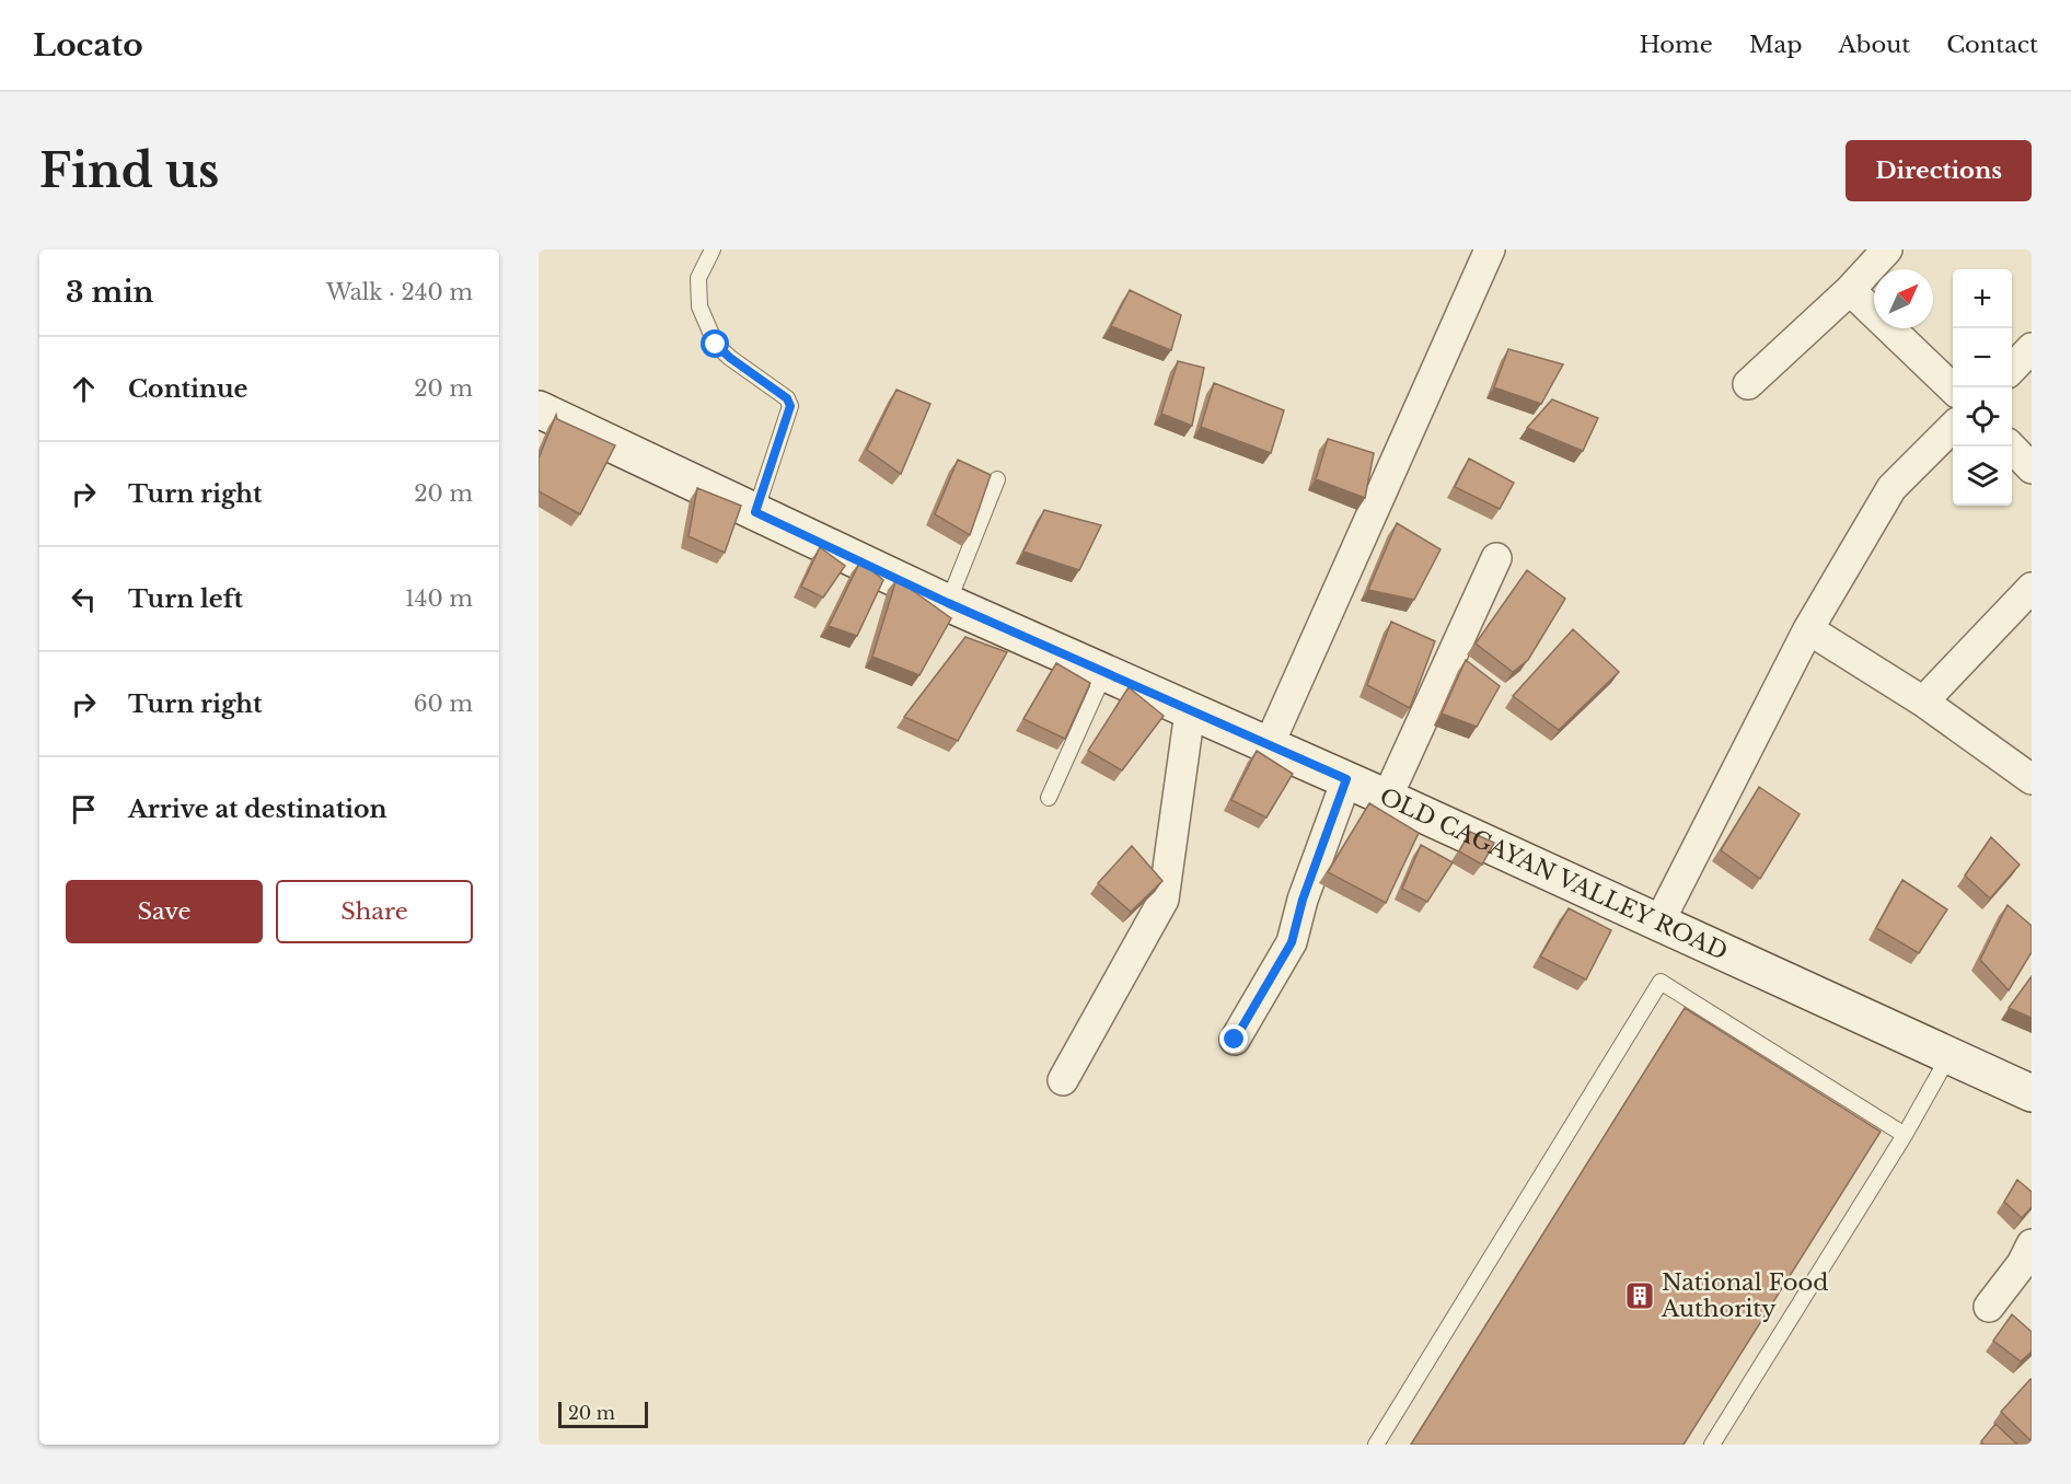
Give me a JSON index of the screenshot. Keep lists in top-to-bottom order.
{
  "streets": {
    "main road": ["OLD CAGAYAN VALLEY ROAD"]
  },
  "places": {
    "building": ["National Food Authority"]
  },
  "scale_bar": "20 m",
  "north": "top right",
  "page": {
    "header": "Locato",
    "nav": [
      "Home",
      "Map",
      "About",
      "Contact"
    ],
    "buttons": [
      "Directions",
      ["Save", "Share"]
    ],
    "title": "Find us",
    "heading": ["3 min", "Walk · 240 m"],
    "map_buttons": ["+", "−"],
    "list": [
      ["Continue", "20 m"],
      ["Turn right", "20 m"],
      ["Turn left", "140 m"],
      ["Turn right", "60 m"],
      "Arrive at destination"
    ],
    "scale": "20 m"
  }
}
